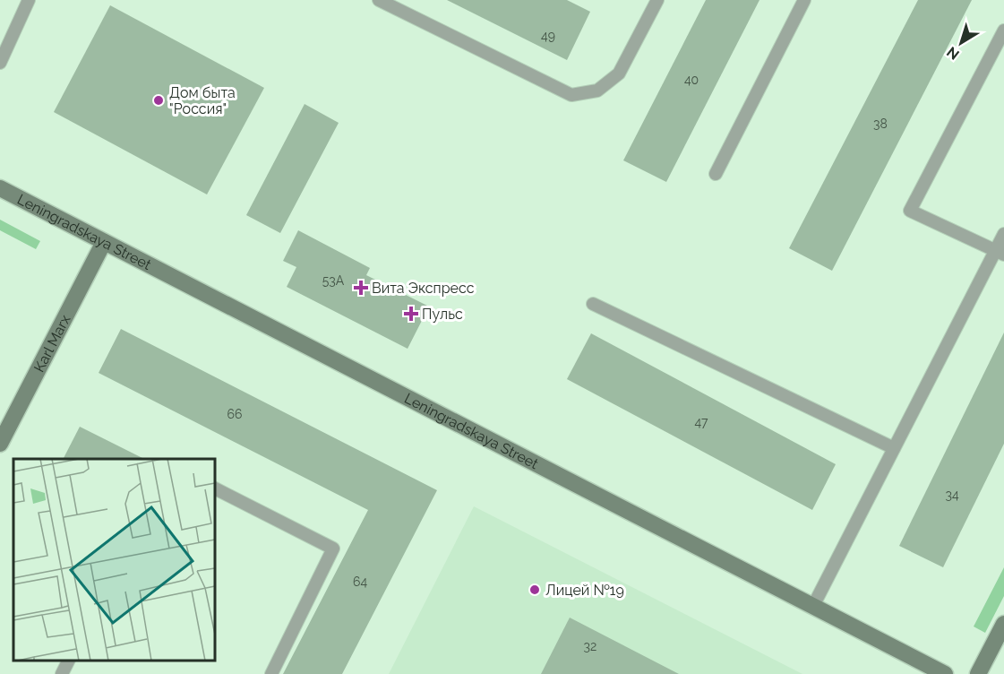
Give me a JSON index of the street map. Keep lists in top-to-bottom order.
{
  "streets": {
    "street": ["Leningradskaya Street", "Karl Marx"]
  },
  "crossings": [
    ["Leningradskaya Street", "Karl Marx"]
  ],
  "places": {
    "other": ["Дом быта \"Россия\"", "Лицей №19"],
    "health": ["Вита Экспресс", "Пульс"]
  },
  "house_numbers": [
    "49",
    "40",
    "38",
    "53А",
    "66",
    "47",
    "34",
    "64",
    "32"
  ],
  "north": "bottom left"
}
